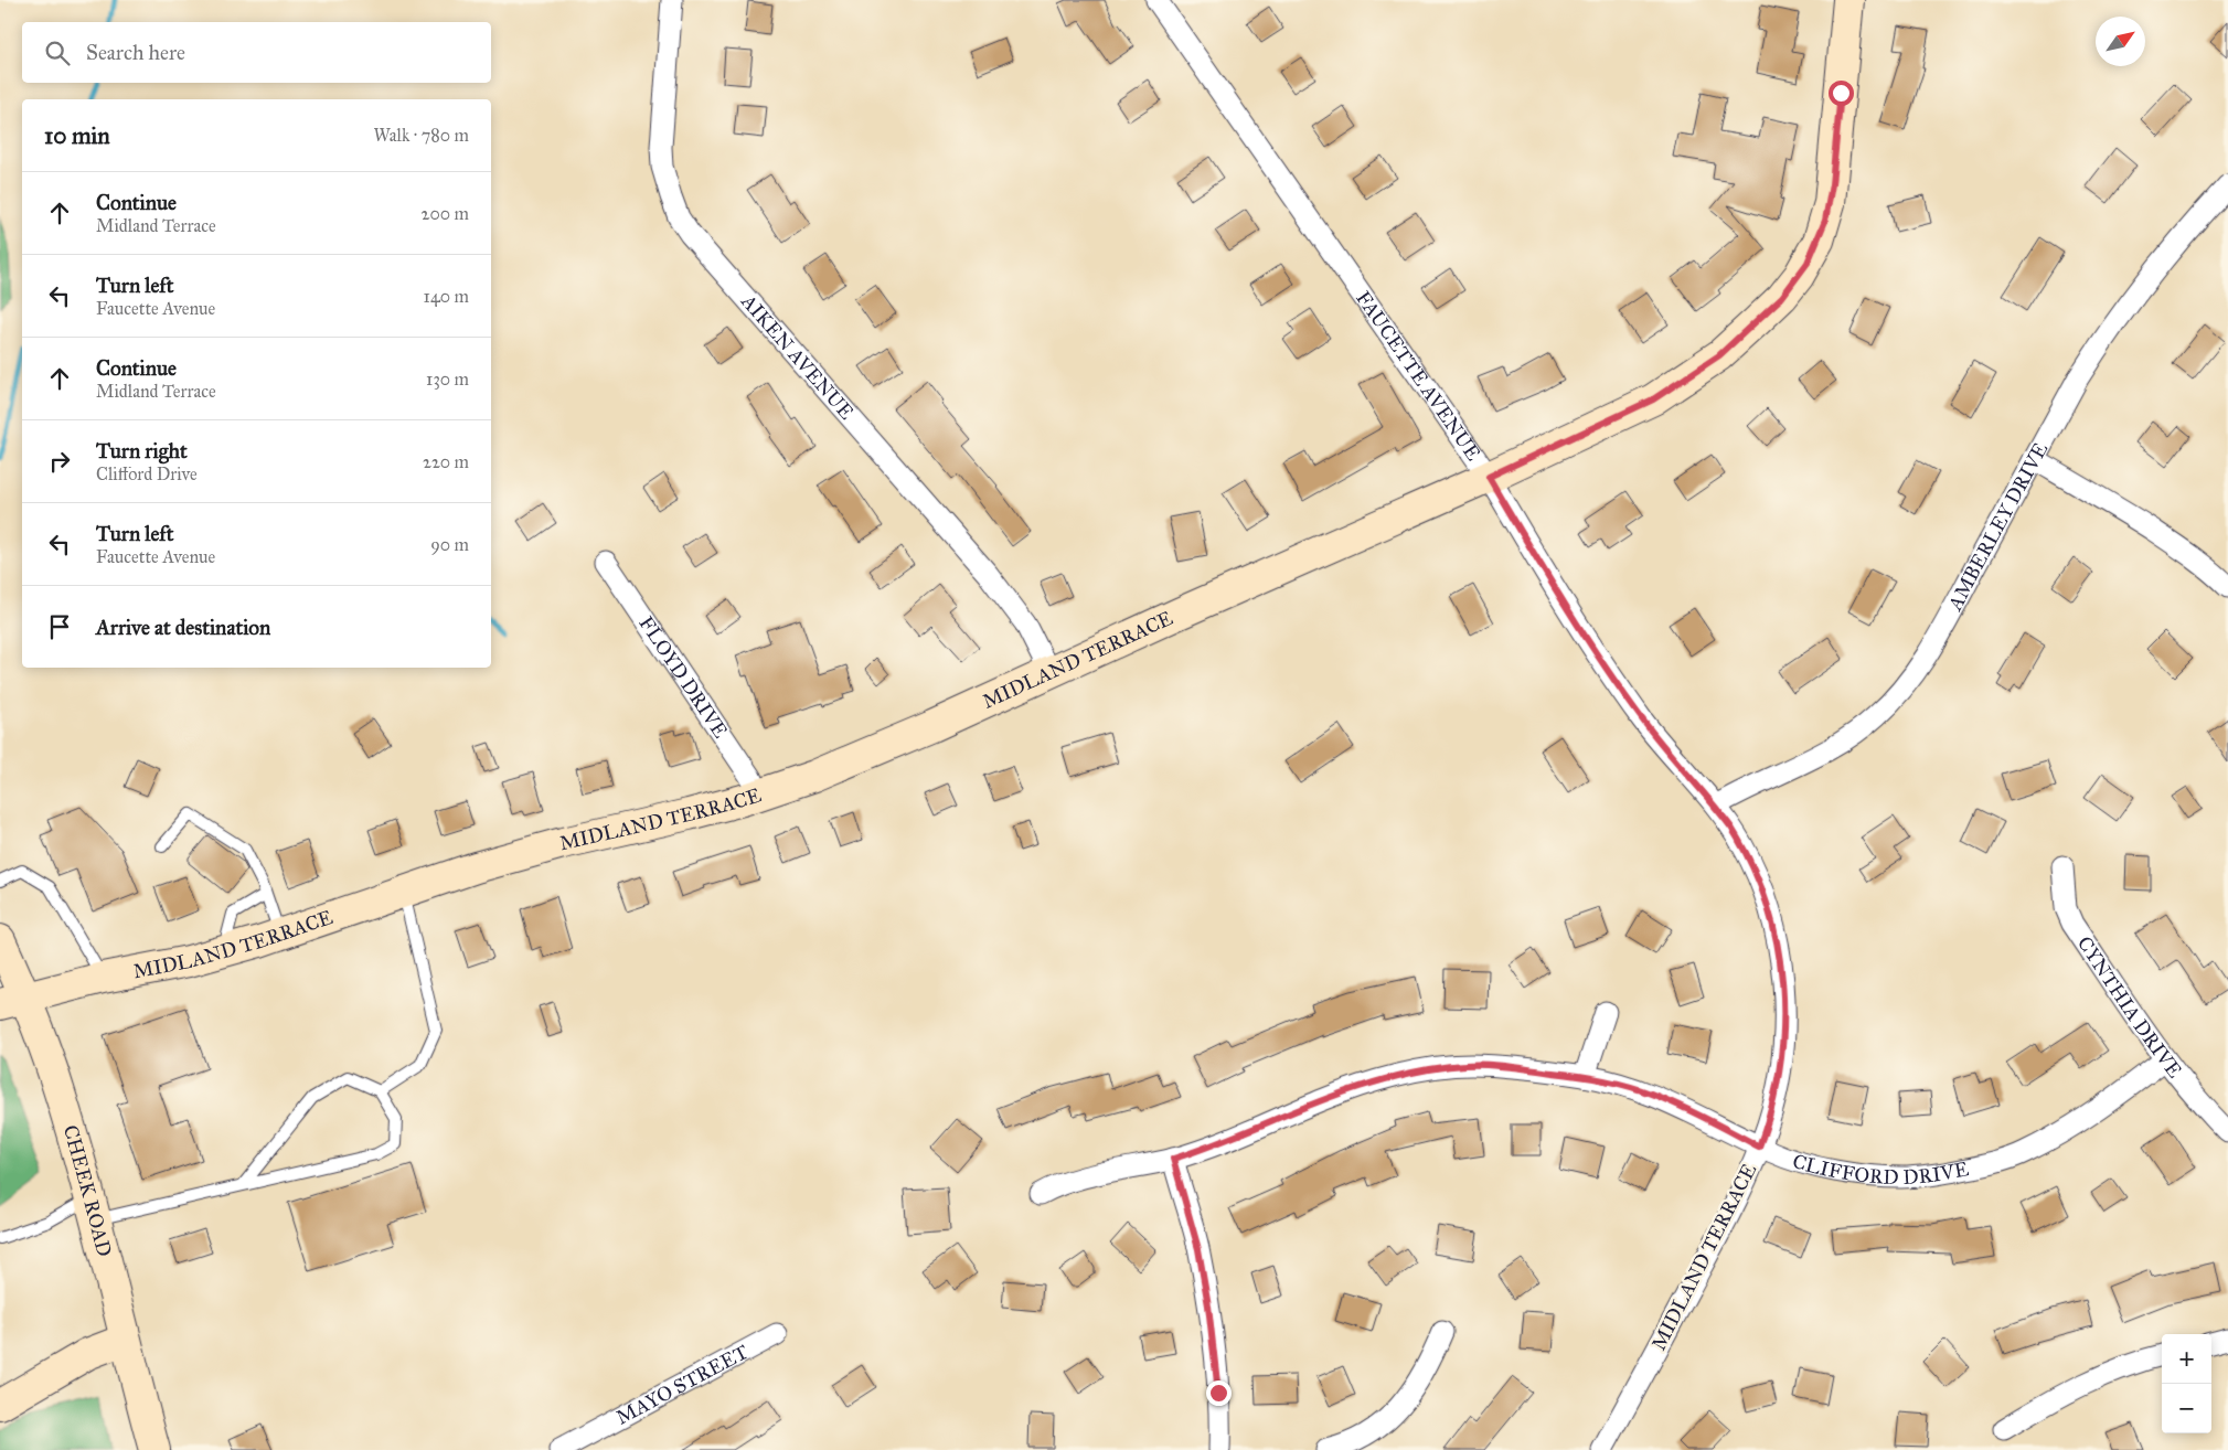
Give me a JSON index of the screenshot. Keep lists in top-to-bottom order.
{
  "streets": {
    "street": [
      "AIKEN AVENUE",
      "FAUCETTE AVENUE",
      "AMBERLEY DRIVE",
      "MIDLAND TERRACE",
      "FLOYD DRIVE",
      "CYNTHIA DRIVE",
      "CLIFFORD DRIVE",
      "CHEEK ROAD",
      "MAYO STREET"
    ]
  },
  "crossings": [
    ["AIKEN AVENUE", "MIDLAND TERRACE"],
    ["FAUCETTE AVENUE", "AMBERLEY DRIVE"],
    ["FAUCETTE AVENUE", "MIDLAND TERRACE"],
    ["AMBERLEY DRIVE", "MIDLAND TERRACE"],
    ["MIDLAND TERRACE", "FLOYD DRIVE"],
    ["MIDLAND TERRACE", "CLIFFORD DRIVE"],
    ["MIDLAND TERRACE", "CHEEK ROAD"],
    ["CYNTHIA DRIVE", "CLIFFORD DRIVE"]
  ],
  "north": "top right",
  "page": {
    "search": "Search here",
    "heading": ["10 min", "Walk · 780 m"],
    "list": [
      ["Continue", "Midland Terrace", "200 m"],
      ["Turn left", "Faucette Avenue", "140 m"],
      ["Continue", "Midland Terrace", "130 m"],
      ["Turn right", "Clifford Drive", "220 m"],
      ["Turn left", "Faucette Avenue", "90 m"],
      "Arrive at destination"
    ],
    "map_buttons": ["+", "−"]
  }
}
